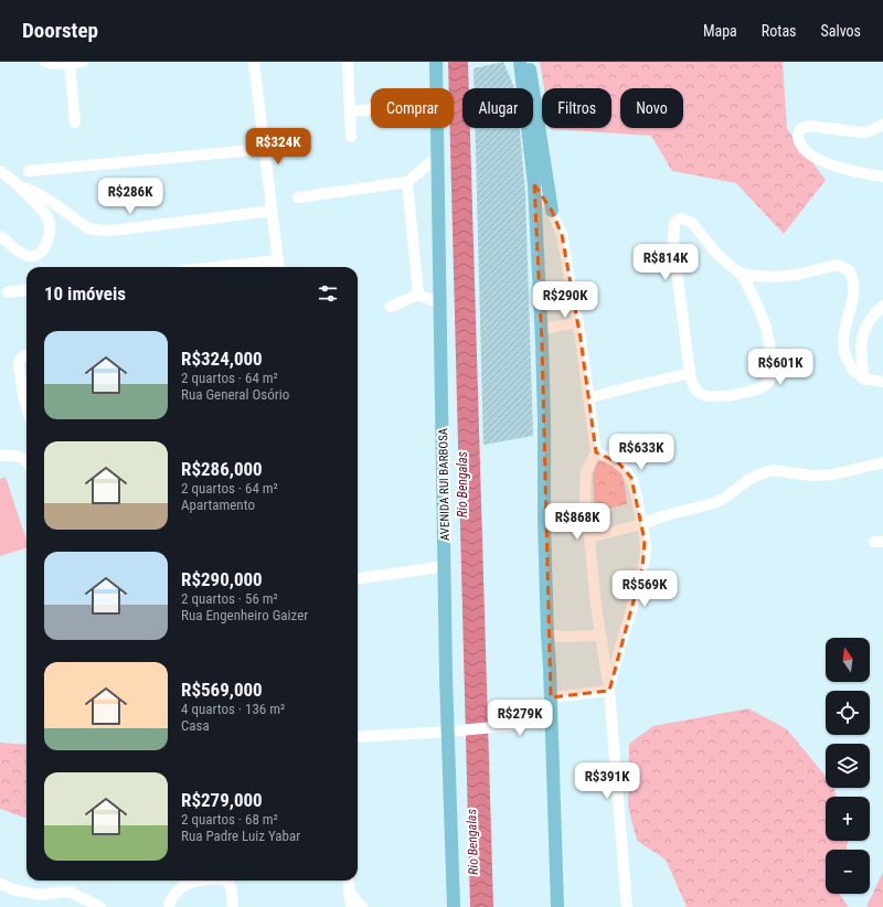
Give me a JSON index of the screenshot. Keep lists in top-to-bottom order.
{
  "streets": {
    "main road": ["AVENIDA RUI BARBOSA"]
  },
  "water": ["Rio Bengalas"],
  "north": "top",
  "page": {
    "header": "Doorstep",
    "nav": ["Mapa", "Rotas", "Salvos"],
    "chip": [
      "Comprar",
      "Alugar",
      "Filtros",
      "Novo"
    ],
    "price": [
      "R$324K",
      "R$286K",
      "R$814K",
      "R$290K",
      "R$601K",
      "R$633K",
      "R$868K",
      "R$569K",
      "R$279K",
      "R$391K"
    ],
    "heading": "10 imóveis",
    "list": [
      {
        "name": "R$324,000",
        "note": "2 quartos · 64 m² · Rua General Osório"
      },
      {
        "name": "R$286,000",
        "note": "2 quartos · 64 m² · Apartamento"
      },
      {
        "name": "R$290,000",
        "note": "2 quartos · 56 m² · Rua Engenheiro Gaizer"
      },
      {
        "name": "R$569,000",
        "note": "4 quartos · 136 m² · Casa"
      },
      {
        "name": "R$279,000",
        "note": "2 quartos · 68 m² · Rua Padre Luiz Yabar"
      }
    ],
    "map_buttons": ["+", "−"]
  }
}
